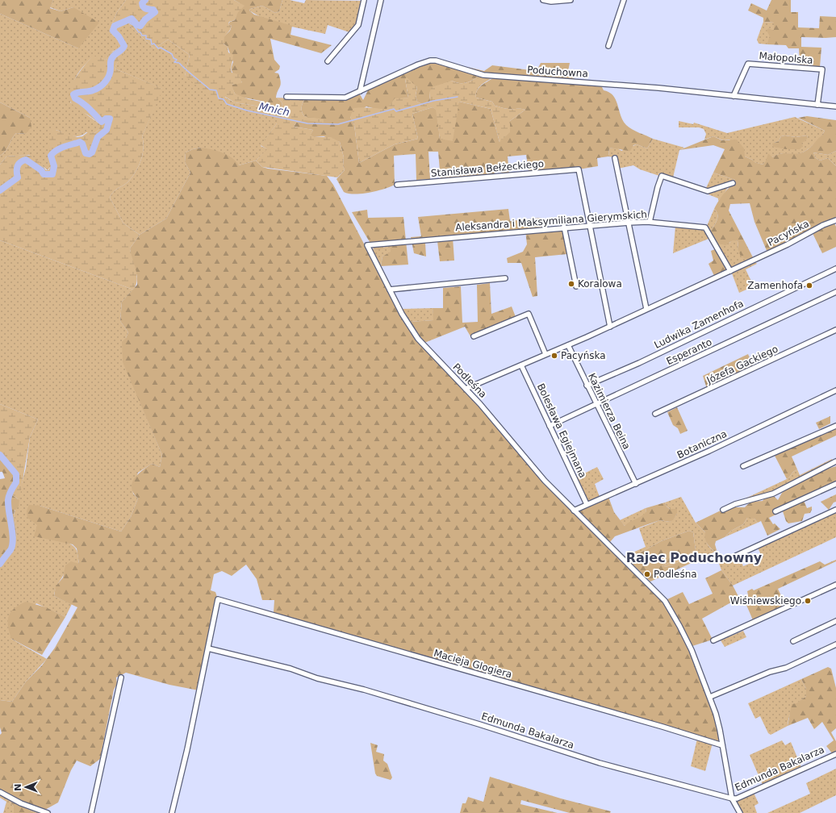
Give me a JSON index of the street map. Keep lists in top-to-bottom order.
{
  "streets": {
    "street": [
      "Małopolska",
      "Poduchowna",
      "Stanisława Bełżeckiego",
      "Aleksandra i Maksymiliana Gierymskich",
      "Pacyńska",
      "Ludwika Zamenhofa",
      "Esperanto",
      "Józefa Gackiego",
      "Podleśna",
      "Kazimierza Beina",
      "Bolesława Egiejmana",
      "Botaniczna",
      "Macieja Glogiera",
      "Edmunda Bakalarza"
    ]
  },
  "crossings": [
    ["Małopolska", "Poduchowna"],
    ["Stanisława Bełżeckiego", "Aleksandra i Maksymiliana Gierymskich"],
    ["Aleksandra i Maksymiliana Gierymskich", "Pacyńska"],
    ["Aleksandra i Maksymiliana Gierymskich", "Podleśna"],
    ["Pacyńska", "Podleśna"],
    ["Pacyńska", "Kazimierza Beina"],
    ["Pacyńska", "Bolesława Egiejmana"],
    ["Ludwika Zamenhofa", "Kazimierza Beina"],
    ["Esperanto", "Kazimierza Beina"],
    ["Esperanto", "Bolesława Egiejmana"],
    ["Podleśna", "Botaniczna"],
    ["Podleśna", "Macieja Glogiera"],
    ["Podleśna", "Edmunda Bakalarza"],
    ["Kazimierza Beina", "Botaniczna"],
    ["Bolesława Egiejmana", "Botaniczna"],
    ["Macieja Glogiera", "Edmunda Bakalarza"]
  ],
  "districts": ["Rajec Poduchowny"],
  "water": ["Mnich"],
  "places": [
    "Koralowa",
    "Zamenhofa",
    "Pacyńska",
    "Podleśna",
    "Wiśniewskiego"
  ],
  "north": "left"
}
